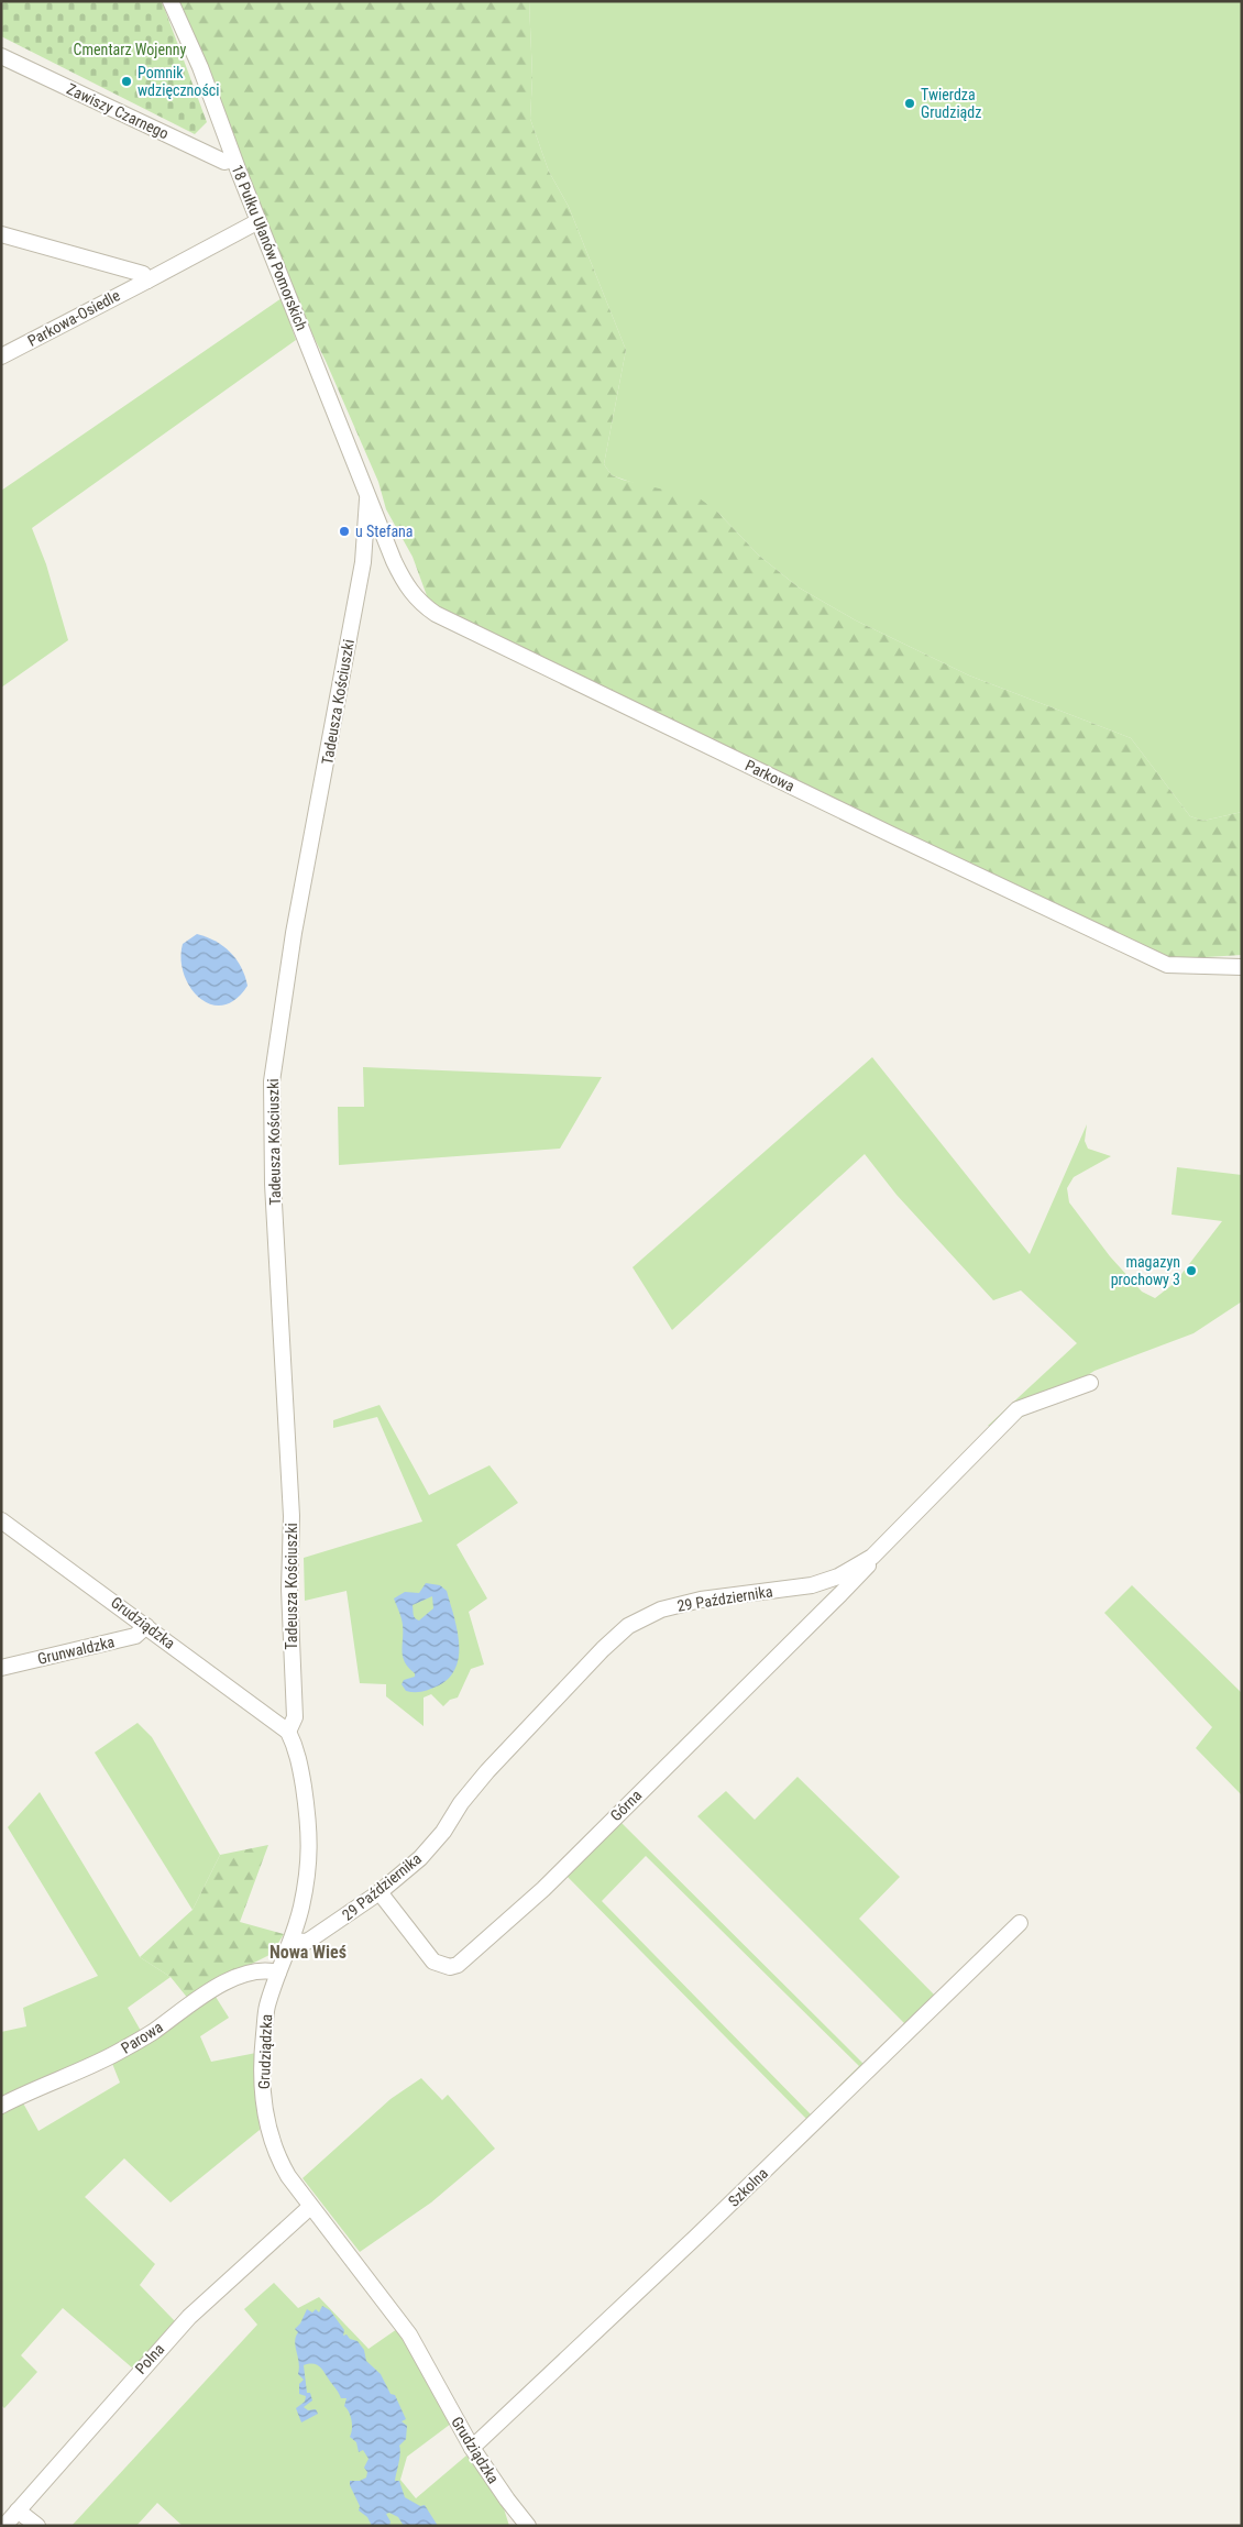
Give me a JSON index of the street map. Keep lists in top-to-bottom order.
{
  "streets": {
    "street": [
      "Zawiszy Czarnego",
      "18 Pułku Ułanów Pomorskich",
      "Parkowa-Osiedle",
      "Tadeusza Kościuszki",
      "Parkowa",
      "29 Października",
      "Grudziądzka",
      "Grunwaldzka",
      "Górna",
      "Parowa",
      "Szkolna",
      "Polna"
    ]
  },
  "crossings": [
    ["Zawiszy Czarnego", "18 Pułku Ułanów Pomorskich"],
    ["18 Pułku Ułanów Pomorskich", "Parkowa-Osiedle"],
    ["18 Pułku Ułanów Pomorskich", "Tadeusza Kościuszki"],
    ["18 Pułku Ułanów Pomorskich", "Parkowa"],
    ["Tadeusza Kościuszki", "Parkowa"],
    ["Tadeusza Kościuszki", "Grudziądzka"],
    ["29 Października", "Grudziądzka"],
    ["29 Października", "Górna"],
    ["Grudziądzka", "Grunwaldzka"],
    ["Grudziądzka", "Parowa"],
    ["Grudziądzka", "Szkolna"],
    ["Grudziądzka", "Polna"]
  ],
  "districts": ["Nowa Wieś"],
  "parks": ["Cmentarz Wojenny"],
  "places": [
    "Pomnik wdzięczności",
    "Twierdza Grudziądz",
    "u Stefana",
    "magazyn prochowy 3"
  ]
}
